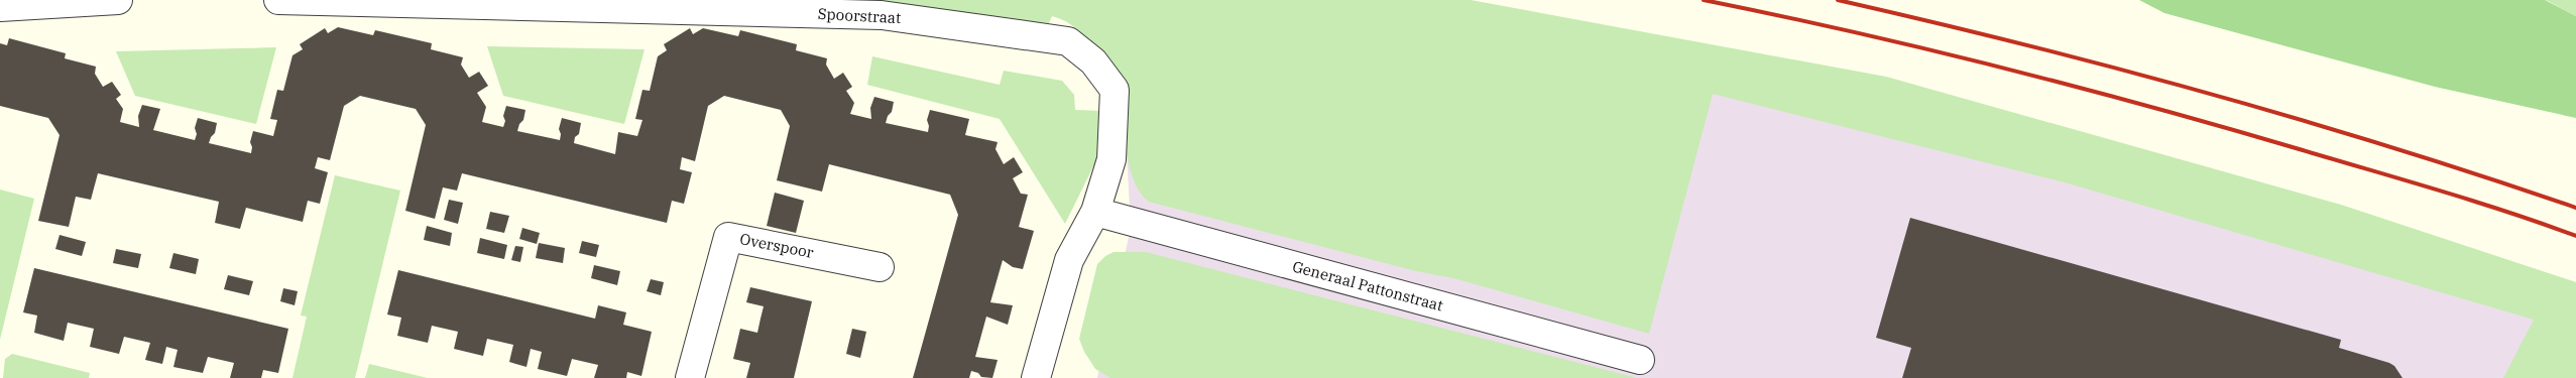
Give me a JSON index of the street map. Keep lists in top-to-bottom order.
{
  "streets": {
    "street": ["Spoorstraat", "Overspoor", "Generaal Pattonstraat"]
  },
  "crossings": [
    ["Spoorstraat", "Generaal Pattonstraat"]
  ]
}
